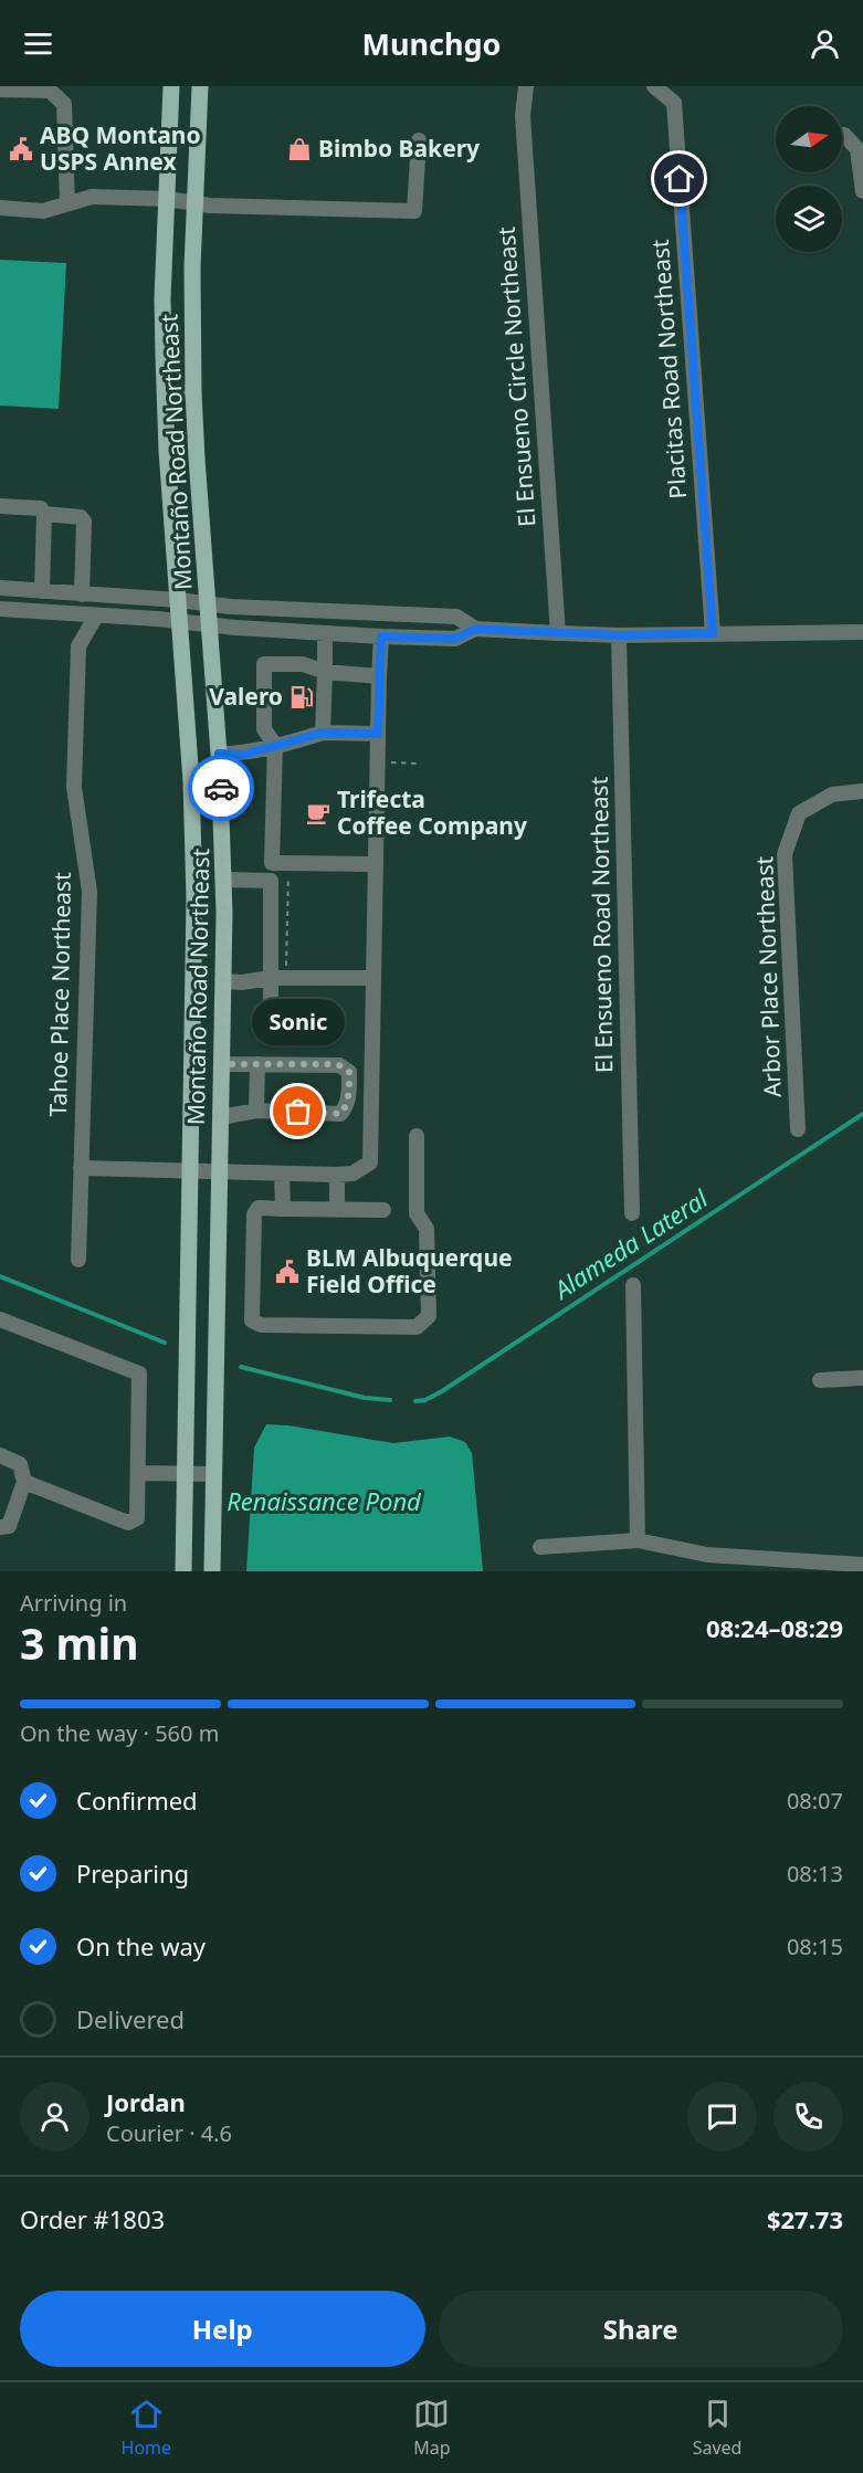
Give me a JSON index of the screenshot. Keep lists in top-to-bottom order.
{
  "streets": {
    "main road": ["Montaño Road Northeast"],
    "street": [
      "Placitas Road Northeast",
      "El Ensueno Circle Northeast",
      "El Ensueno Road Northeast",
      "Arbor Place Northeast",
      "Tahoe Place Northeast"
    ]
  },
  "water": ["Alameda Lateral", "Renaissance Pond"],
  "places": {
    "public building": ["ABQ Montano USPS Annex", "BLM Albuquerque Field Office"],
    "shop": ["Bimbo Bakery"],
    "fuel station": ["Valero"],
    "cafe": ["Trifecta Coffee Company"],
    "other": ["Sonic"]
  },
  "north": "right",
  "page": {
    "header": "Munchgo",
    "bubble": "Sonic",
    "heading": ["3 min", "Arriving in", "08:24–08:29"],
    "panel": [
      "Jordan",
      "Courier · 4.6",
      "Order #1803",
      "$27.73"
    ],
    "bar": "On the way · 560 m",
    "list": [
      ["Confirmed", "08:07"],
      ["Preparing", "08:13"],
      ["On the way", "08:15"],
      "Delivered"
    ],
    "buttons": ["Help", "Share"],
    "tabs": ["Home", "Map", "Saved"]
  }
}
